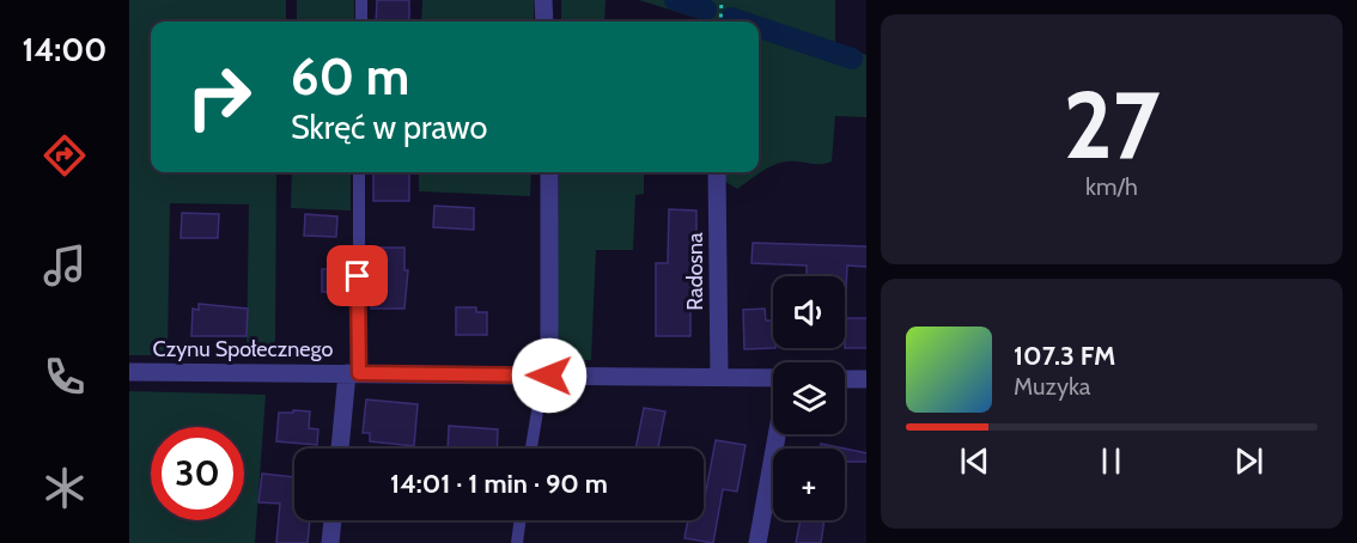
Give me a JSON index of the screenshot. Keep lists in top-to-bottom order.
{
  "streets": {
    "street": ["Radosna", "Czynu Społecznego"]
  },
  "crossings": [
    ["Radosna", "Czynu Społecznego"]
  ],
  "page": {
    "tabs": "14:00",
    "tile": ["27", "km/h"],
    "turn": ["60 m", "Skręć w prawo"],
    "map_buttons": "+",
    "song": ["107.3 FM", "Muzyka"],
    "limit": "30",
    "trip": "14:01 · 1 min · 90 m"
  }
}
